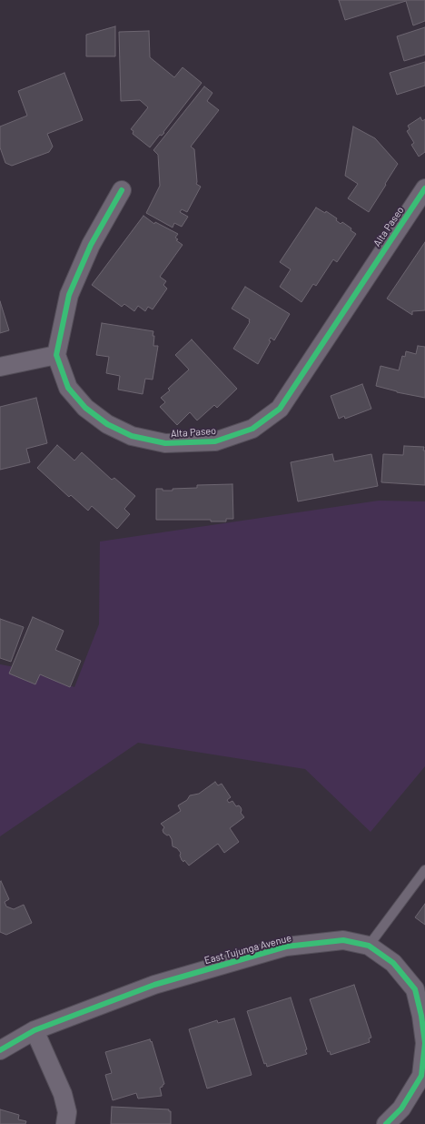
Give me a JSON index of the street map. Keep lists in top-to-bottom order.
{
  "streets": {
    "street": ["Alta Paseo", "East Tujunga Avenue"]
  }
}
